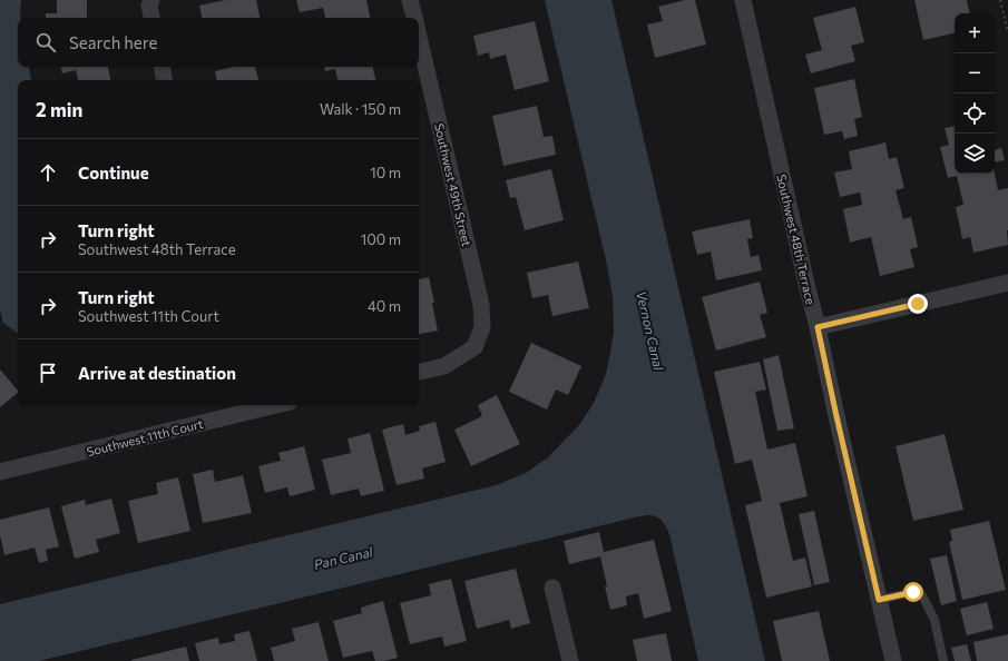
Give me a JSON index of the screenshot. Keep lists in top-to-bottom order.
{
  "streets": {
    "street": ["Southwest 49th Street", "Southwest 48th Terrace", "Southwest 11th Court"]
  },
  "water": ["Vernon Canal", "Pan Canal"],
  "page": {
    "map_buttons": ["+", "−"],
    "search": "Search here",
    "heading": ["2 min", "Walk · 150 m"],
    "list": [
      ["Continue", "10 m"],
      ["Turn right", "Southwest 48th Terrace", "100 m"],
      ["Turn right", "Southwest 11th Court", "40 m"],
      "Arrive at destination"
    ]
  }
}
